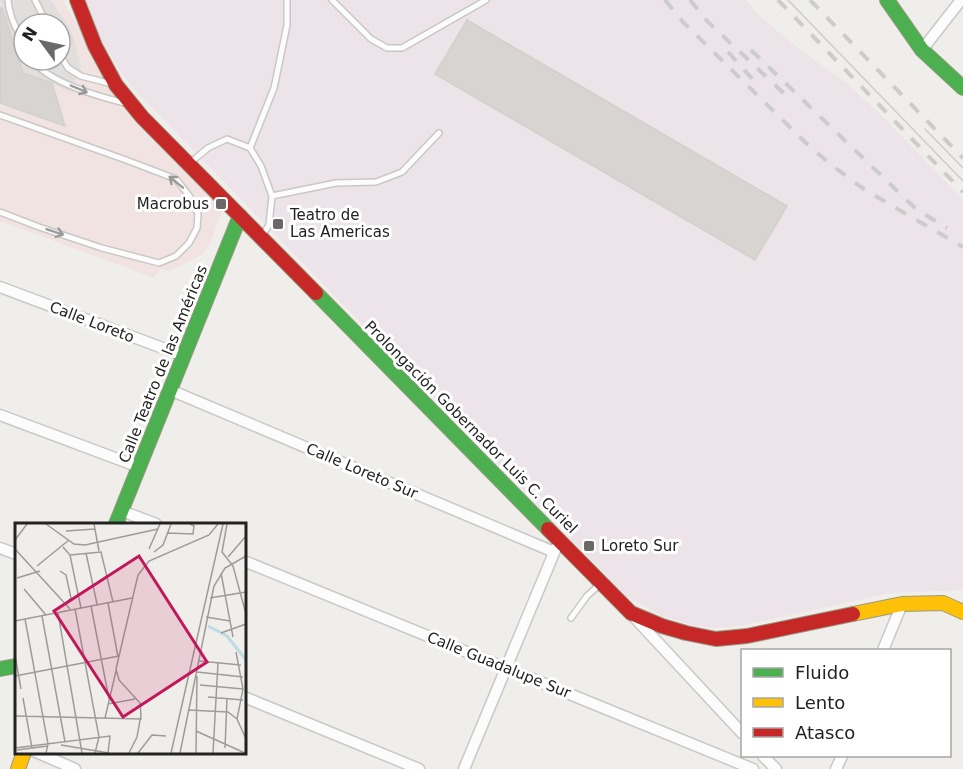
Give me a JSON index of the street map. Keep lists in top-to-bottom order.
{
  "streets": {
    "main road": ["Calle Teatro de las Américas", "Prolongación Gobernador Luis C. Curiel"],
    "street": ["Calle Loreto", "Calle Loreto Sur", "Calle Guadalupe Sur"]
  },
  "crossings": [
    ["Calle Loreto", "Calle Teatro de las Américas"],
    ["Calle Teatro de las Américas", "Prolongación Gobernador Luis C. Curiel"],
    ["Calle Teatro de las Américas", "Calle Loreto Sur"],
    ["Prolongación Gobernador Luis C. Curiel", "Calle Loreto Sur"]
  ],
  "places": {
    "transit": ["Macrobus", "Teatro de Las Americas", "Loreto Sur"]
  },
  "legend": ["Fluido", "Lento", "Atasco"],
  "north": "top left"
}
